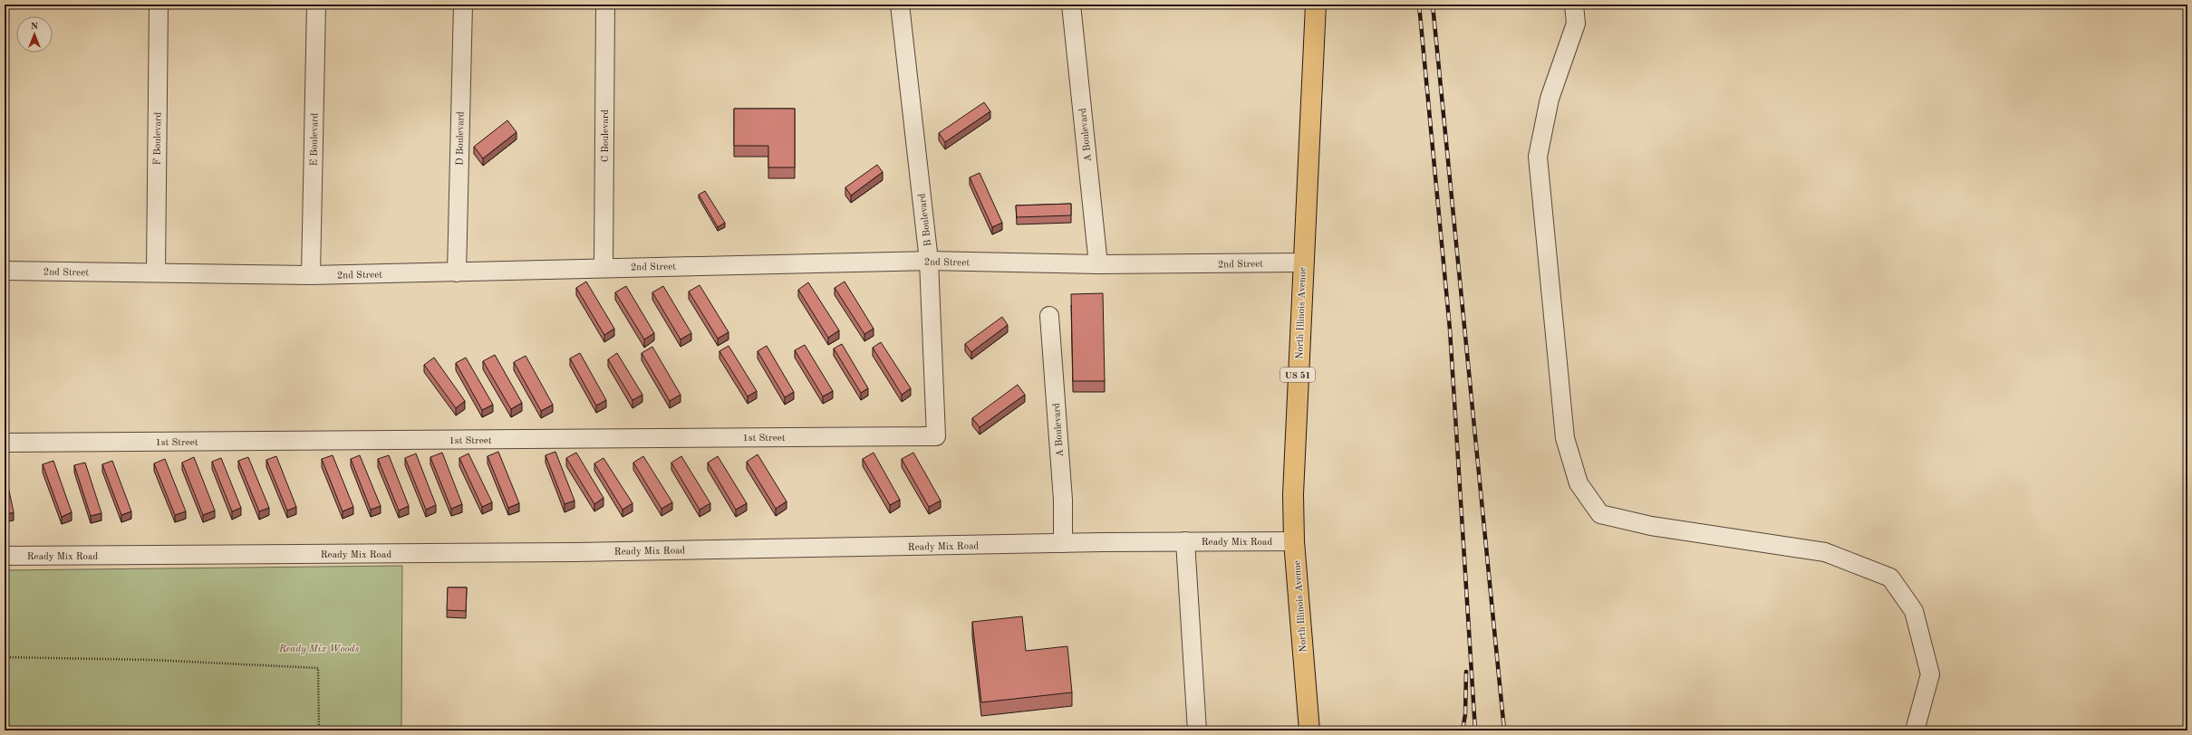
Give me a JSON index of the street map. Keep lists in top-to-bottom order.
{
  "streets": {
    "main road": ["North Illinois Avenue", "US 51"],
    "street": [
      "A Boulevard",
      "C Boulevard",
      "F Boulevard",
      "D Boulevard",
      "E Boulevard",
      "B Boulevard",
      "2nd Street",
      "1st Street",
      "Ready Mix Road"
    ]
  },
  "crossings": [
    ["A Boulevard", "2nd Street"],
    ["A Boulevard", "Ready Mix Road"],
    ["C Boulevard", "2nd Street"],
    ["F Boulevard", "2nd Street"],
    ["D Boulevard", "2nd Street"],
    ["E Boulevard", "2nd Street"],
    ["B Boulevard", "2nd Street"],
    ["B Boulevard", "1st Street"],
    ["2nd Street", "North Illinois Avenue"],
    ["North Illinois Avenue", "Ready Mix Road"]
  ],
  "parks": ["Ready Mix Woods"],
  "north": "top"
}
